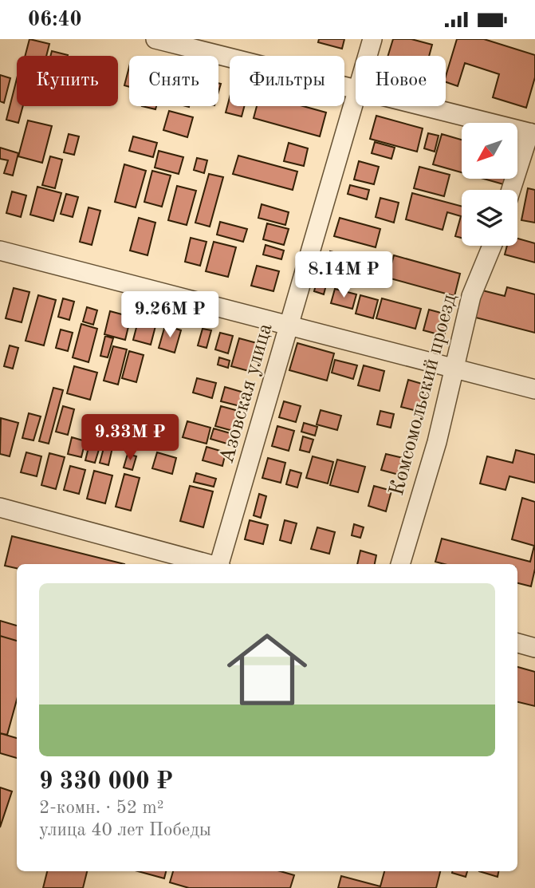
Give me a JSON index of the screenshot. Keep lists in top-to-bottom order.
{
  "streets": {
    "street": ["Азовская улица", "Комсомольский проезд"]
  },
  "north": "bottom left",
  "page": {
    "status": "06:40",
    "chip": [
      "Купить",
      "Снять",
      "Фильтры",
      "Новое"
    ],
    "price": ["8.14M ₽", "9.26M ₽", "9.33M ₽"],
    "list": [
      {
        "name": "9 330 000 ₽",
        "note": "2-комн. · 52 m² · улица 40 лет Победы"
      }
    ]
  }
}
